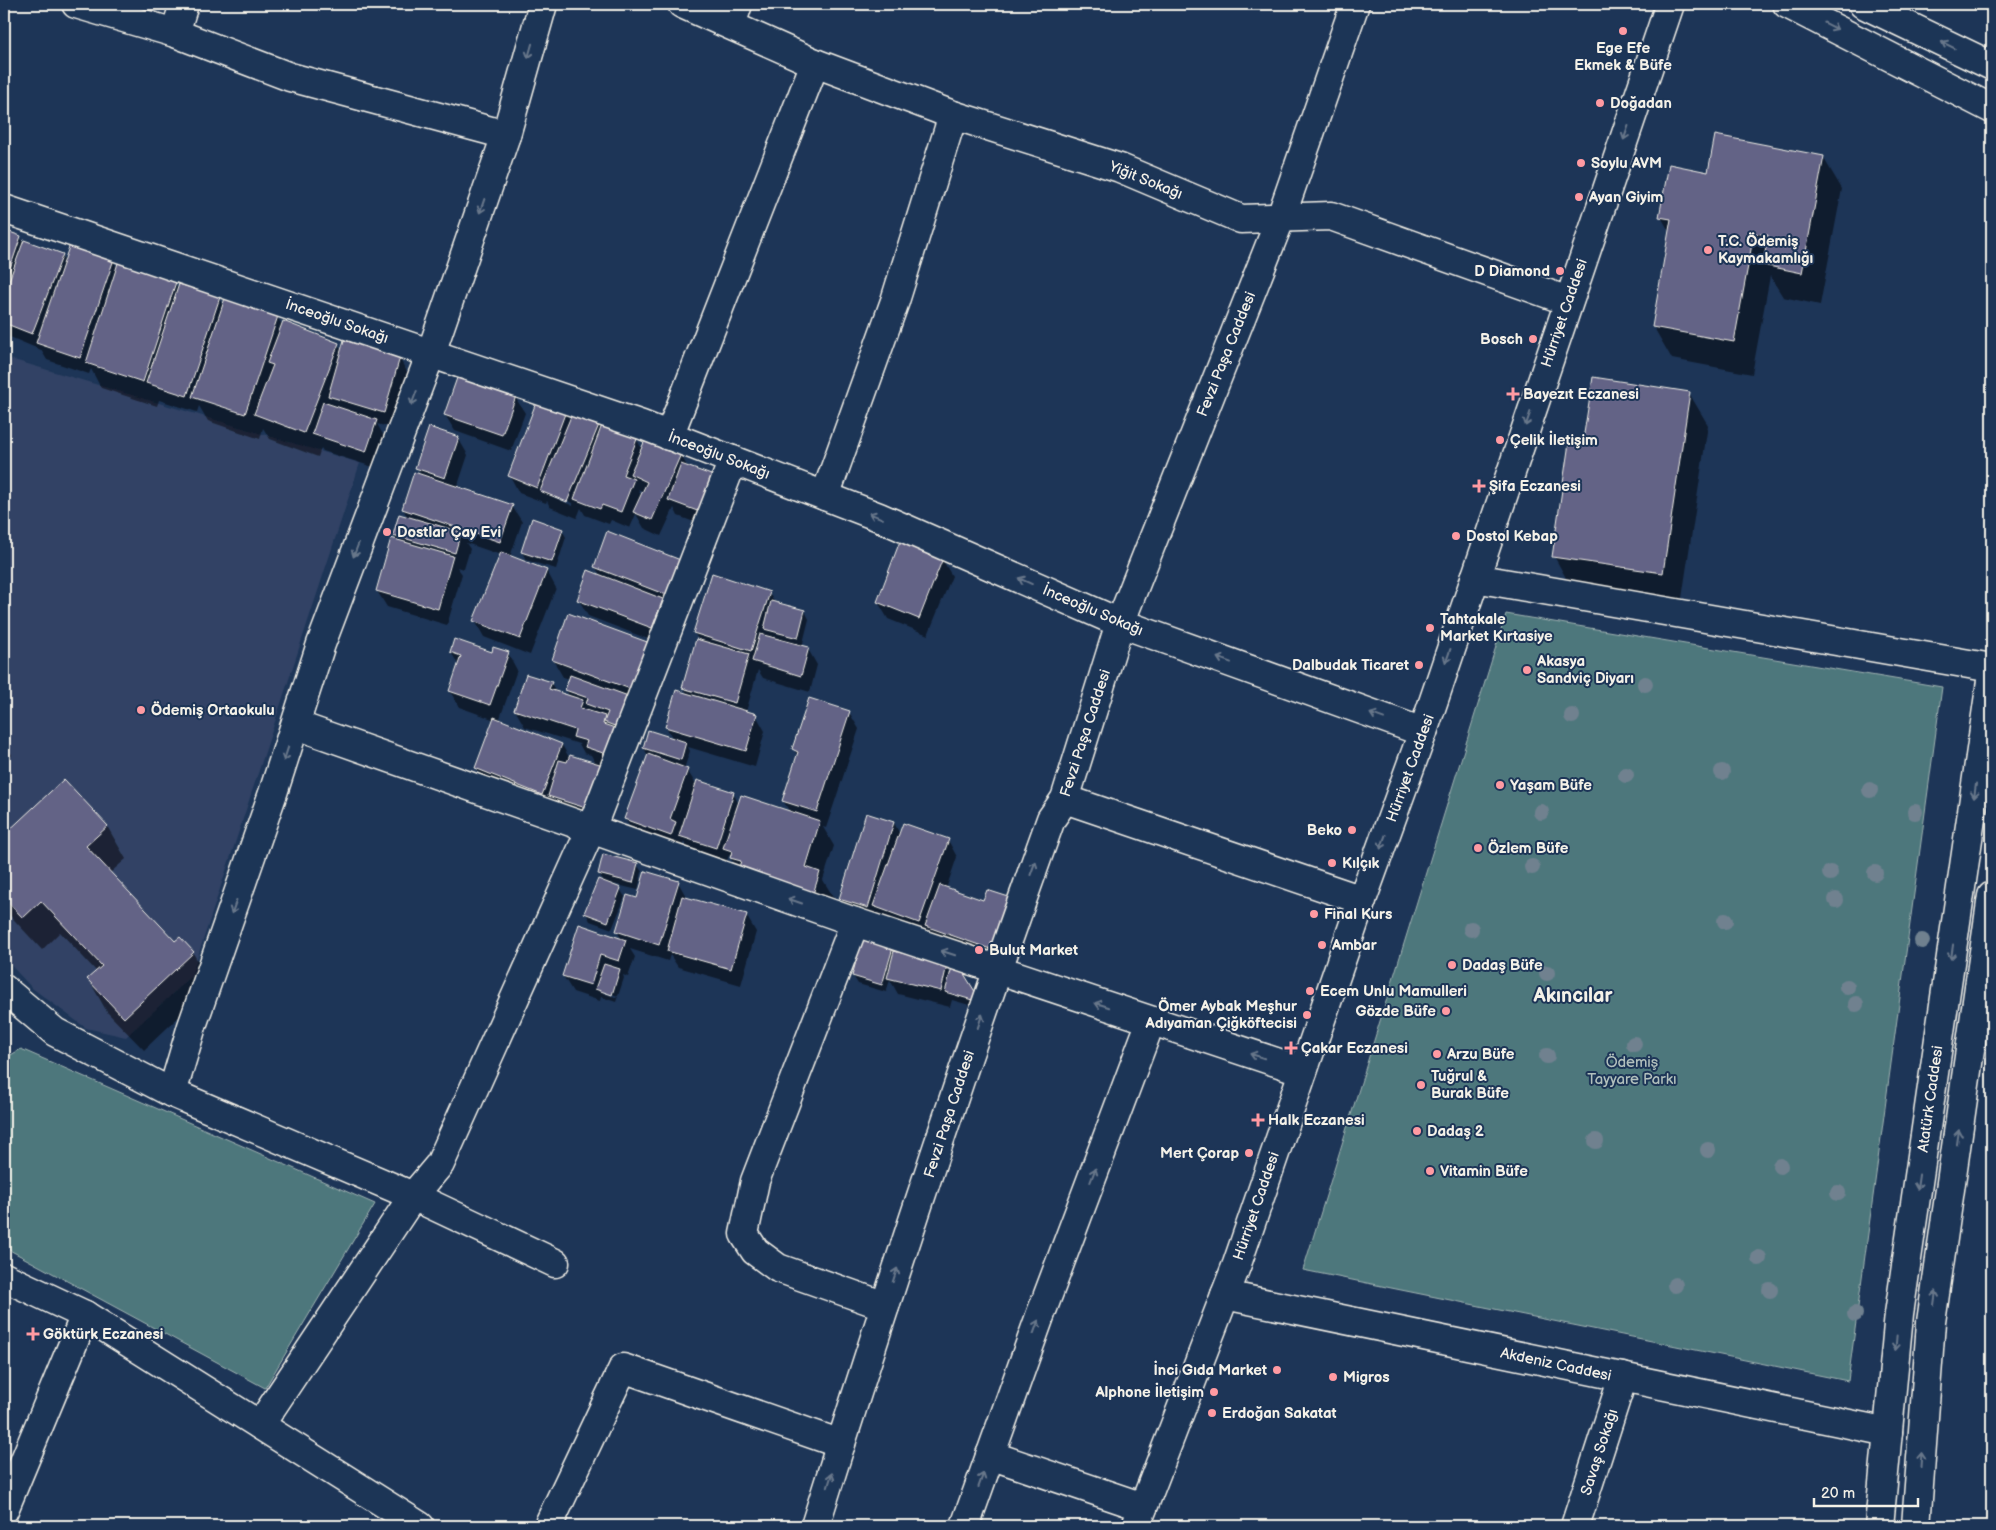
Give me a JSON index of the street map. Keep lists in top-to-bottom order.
{
  "streets": {
    "street": [
      "Yiğit Sokağı",
      "Hürriyet Caddesi",
      "İnceoğlu Sokağı",
      "Fevzi Paşa Caddesi",
      "Atatürk Caddesi",
      "Akdeniz Caddesi",
      "Savaş Sokağı"
    ]
  },
  "crossings": [
    ["Yiğit Sokağı", "Hürriyet Caddesi"],
    ["Yiğit Sokağı", "Fevzi Paşa Caddesi"],
    ["Hürriyet Caddesi", "İnceoğlu Sokağı"],
    ["Hürriyet Caddesi", "Akdeniz Caddesi"],
    ["İnceoğlu Sokağı", "Fevzi Paşa Caddesi"],
    ["Atatürk Caddesi", "Akdeniz Caddesi"],
    ["Akdeniz Caddesi", "Savaş Sokağı"]
  ],
  "one_way": ["Hürriyet Caddesi"],
  "districts": ["Akıncılar"],
  "parks": ["Ödemiş Tayyare Parkı"],
  "places": {
    "other": [
      "Ege Efe Ekmek & Büfe",
      "Doğadan",
      "Soylu AVM",
      "Ayan Giyim",
      "T.C. Ödemiş Kaymakamlığı",
      "D Diamond",
      "Bosch",
      "Çelik İletişim",
      "Dostlar Çay Evi",
      "Dostol Kebap",
      "Tahtakale Market Kırtasiye",
      "Dalbudak Ticaret",
      "Akasya Sandviç Diyarı",
      "Ödemiş Ortaokulu",
      "Yaşam Büfe",
      "Beko",
      "Özlem Büfe",
      "Kılçık",
      "Final Kurs",
      "Ambar",
      "Bulut Market",
      "Dadaş Büfe",
      "Ecem Unlu Mamulleri",
      "Gözde Büfe",
      "Ömer Aybak Meşhur Adıyaman Çiğköftecisi",
      "Arzu Büfe",
      "Tuğrul & Burak Büfe",
      "Dadaş 2",
      "Mert Çorap",
      "Vitamin Büfe",
      "İnci Gıda Market",
      "Migros",
      "Alphone İletişim",
      "Erdoğan Sakatat"
    ],
    "health": [
      "Bayezıt Eczanesi",
      "Şifa Eczanesi",
      "Çakar Eczanesi",
      "Halk Eczanesi",
      "Göktürk Eczanesi"
    ]
  },
  "scale_bar": "20 m"
}
